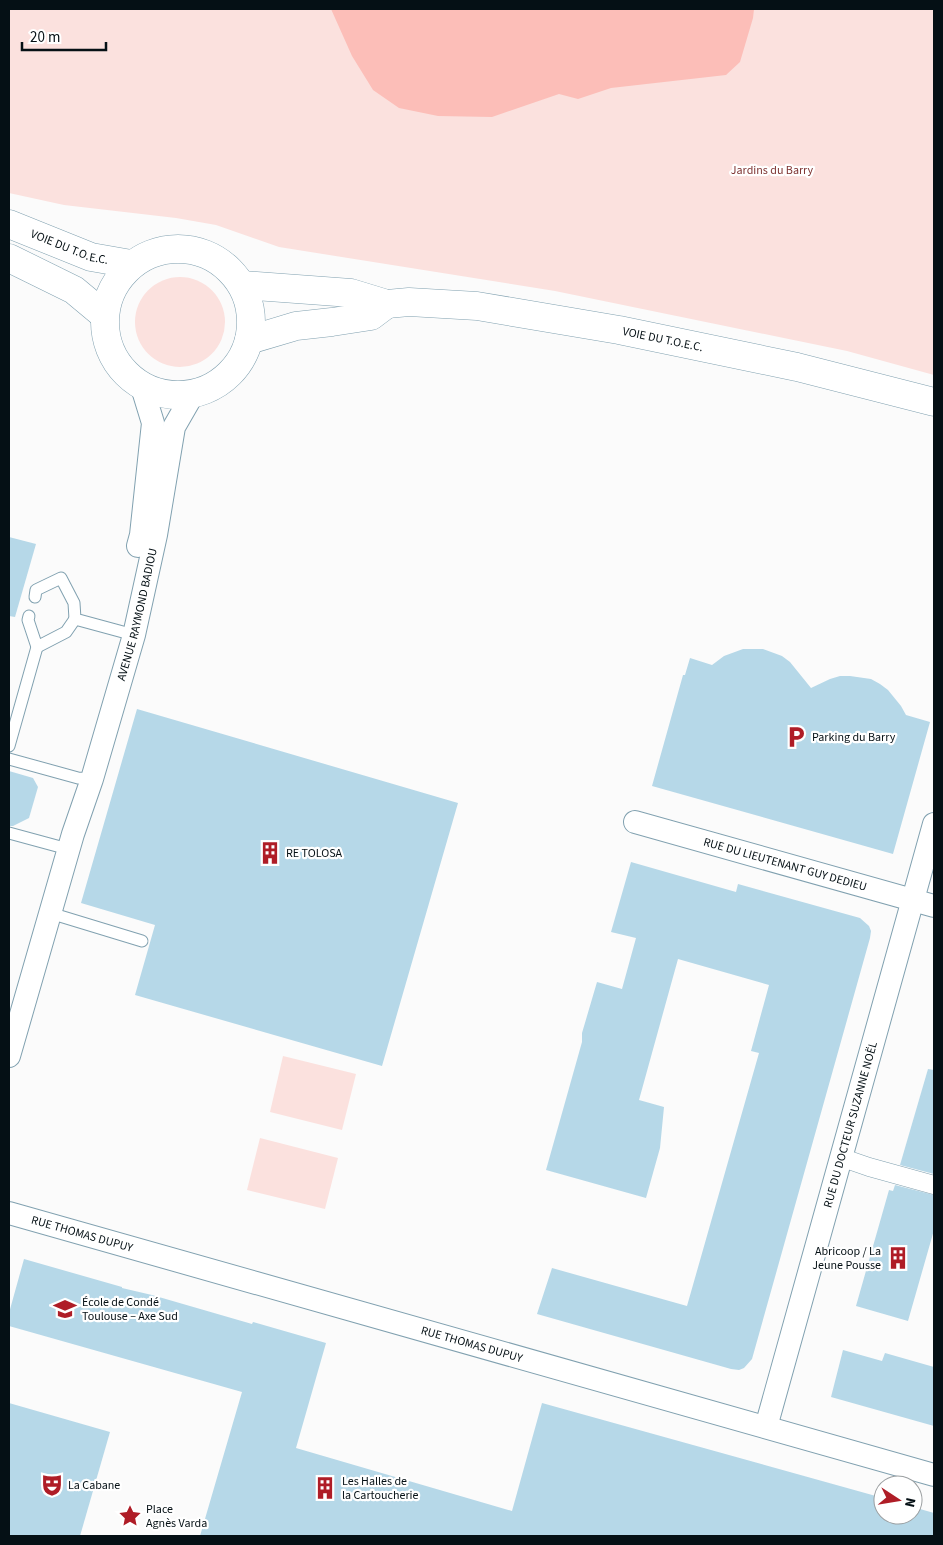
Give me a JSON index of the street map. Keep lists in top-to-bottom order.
{
  "streets": {
    "street": [
      "VOIE DU T.O.E.C.",
      "AVENUE RAYMOND BADIOU",
      "RUE DU LIEUTENANT GUY DEDIEU",
      "RUE DU DOCTEUR SUZANNE NOËL",
      "RUE THOMAS DUPUY"
    ]
  },
  "crossings": [
    ["VOIE DU T.O.E.C.", "AVENUE RAYMOND BADIOU"],
    ["RUE DU LIEUTENANT GUY DEDIEU", "RUE DU DOCTEUR SUZANNE NOËL"],
    ["RUE DU DOCTEUR SUZANNE NOËL", "RUE THOMAS DUPUY"]
  ],
  "parks": ["Jardins du Barry"],
  "places": {
    "parking": ["Parking du Barry"],
    "building": ["RE TOLOSA", "Abricoop / La Jeune Pousse", "Les Halles de la Cartoucherie"],
    "school or university": ["École de Condé Toulouse – Axe Sud"],
    "theatre": ["La Cabane"],
    "place": ["Place Agnès Varda"]
  },
  "scale_bar": "20 m",
  "north": "right"
}
